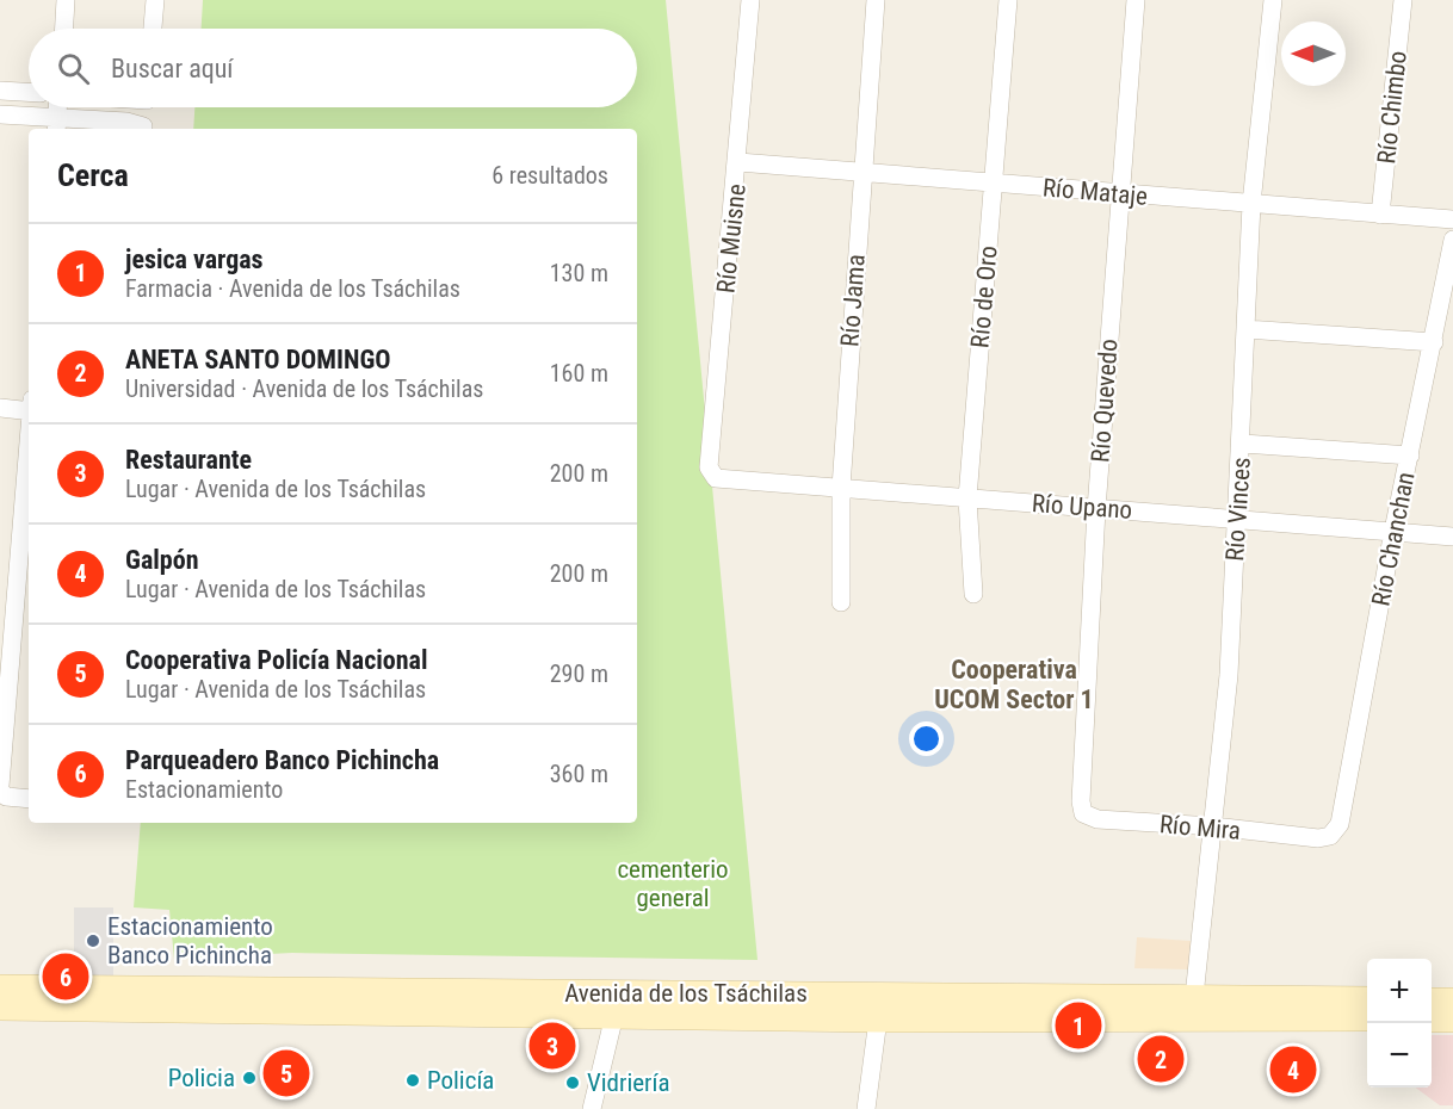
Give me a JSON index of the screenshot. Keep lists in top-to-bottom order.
{
  "streets": {
    "main road": ["Avenida de los Tsáchilas"],
    "street": [
      "Río Chimbo",
      "Río Mataje",
      "Río Muisne",
      "Río de Oro",
      "Río Jama",
      "Río Quevedo",
      "Río Upano",
      "Río Vinces",
      "Río Chanchan",
      "Río Mira"
    ]
  },
  "crossings": [
    ["Río Chimbo", "Río Mataje"],
    ["Río Mataje", "Río Muisne"],
    ["Río Mataje", "Río de Oro"],
    ["Río Mataje", "Río Jama"],
    ["Río Mataje", "Río Quevedo"],
    ["Río Mataje", "Río Vinces"],
    ["Río Muisne", "Río Upano"],
    ["Río de Oro", "Río Upano"],
    ["Río Jama", "Río Upano"],
    ["Río Quevedo", "Río Upano"],
    ["Río Quevedo", "Río Mira"],
    ["Río Upano", "Río Vinces"],
    ["Río Upano", "Río Chanchan"],
    ["Río Vinces", "Río Mira"],
    ["Río Vinces", "Avenida de los Tsáchilas"],
    ["Río Chanchan", "Río Mira"]
  ],
  "districts": ["Cooperativa UCOM Sector 1"],
  "parks": ["cementerio general"],
  "places": [
    "Estacionamiento Banco Pichincha",
    "Policia",
    "Policía",
    "Vidriería"
  ],
  "north": "left",
  "page": {
    "search": "Buscar aquí",
    "heading": ["Cerca", "6 resultados"],
    "list": [
      {
        "mark": "1",
        "name": "jesica vargas",
        "note": "Farmacia · Avenida de los Tsáchilas",
        "value": "130 m"
      },
      {
        "mark": "2",
        "name": "ANETA SANTO DOMINGO",
        "note": "Universidad · Avenida de los Tsáchilas",
        "value": "160 m"
      },
      {
        "mark": "3",
        "name": "Restaurante",
        "note": "Lugar · Avenida de los Tsáchilas",
        "value": "200 m"
      },
      {
        "mark": "4",
        "name": "Galpón",
        "note": "Lugar · Avenida de los Tsáchilas",
        "value": "200 m"
      },
      {
        "mark": "5",
        "name": "Cooperativa Policía Nacional",
        "note": "Lugar · Avenida de los Tsáchilas",
        "value": "290 m"
      },
      {
        "mark": "6",
        "name": "Parqueadero Banco Pichincha",
        "note": "Estacionamiento",
        "value": "360 m"
      }
    ],
    "pins": [
      "6",
      "1",
      "3",
      "2",
      "4",
      "5"
    ],
    "map_buttons": ["+", "−"]
  }
}
